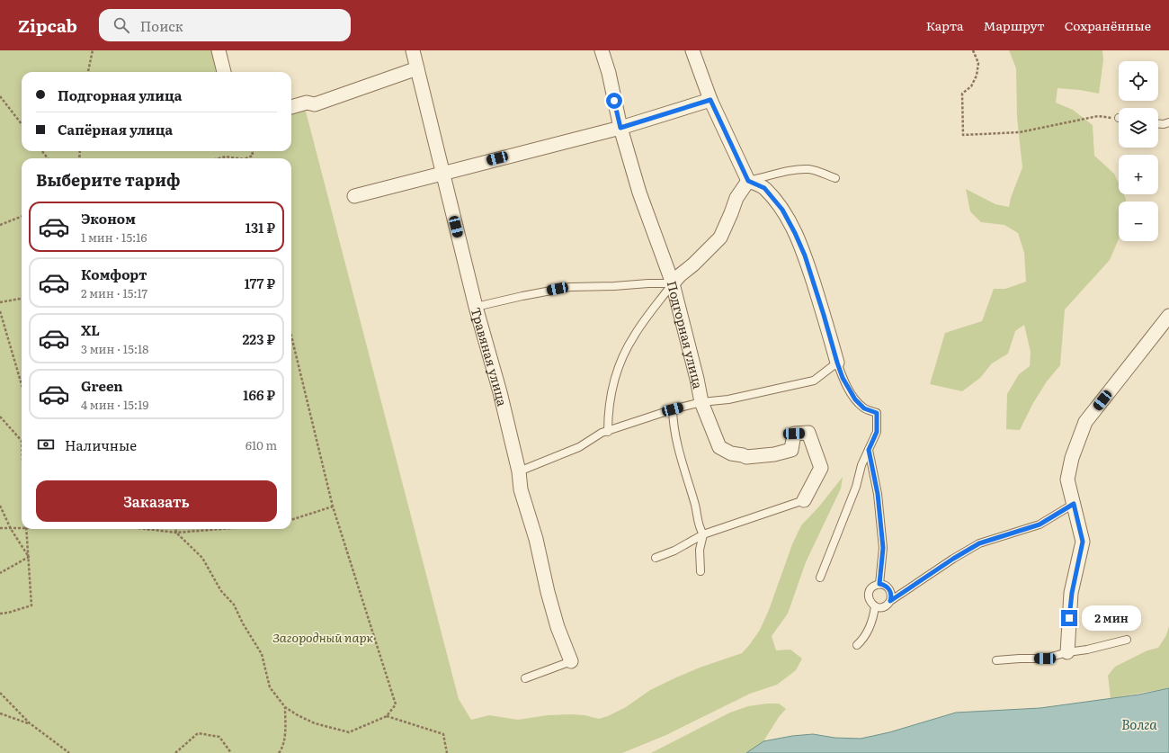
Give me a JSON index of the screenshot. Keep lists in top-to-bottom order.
{
  "streets": {
    "street": ["Подгорная улица", "Травяная улица"]
  },
  "water": ["Волга"],
  "parks": ["Загородный парк"],
  "page": {
    "header": "Zipcab",
    "search": "Поиск",
    "nav": ["Карта", "Маршрут", "Сохранённые"],
    "map_buttons": ["+", "−"],
    "banner": ["Подгорная улица", "Сапёрная улица"],
    "heading": "Выберите тариф",
    "list": [
      {
        "name": "Эконом",
        "note": "1 мин · 15:16",
        "value": "131 ₽"
      },
      {
        "name": "Комфорт",
        "note": "2 мин · 15:17",
        "value": "177 ₽"
      },
      {
        "name": "XL",
        "note": "3 мин · 15:18",
        "value": "223 ₽"
      },
      {
        "name": "Green",
        "note": "4 мин · 15:19",
        "value": "166 ₽"
      }
    ],
    "pay": ["Наличные", "610 m"],
    "buttons": "Заказать",
    "bubble": "2 мин"
  }
}
